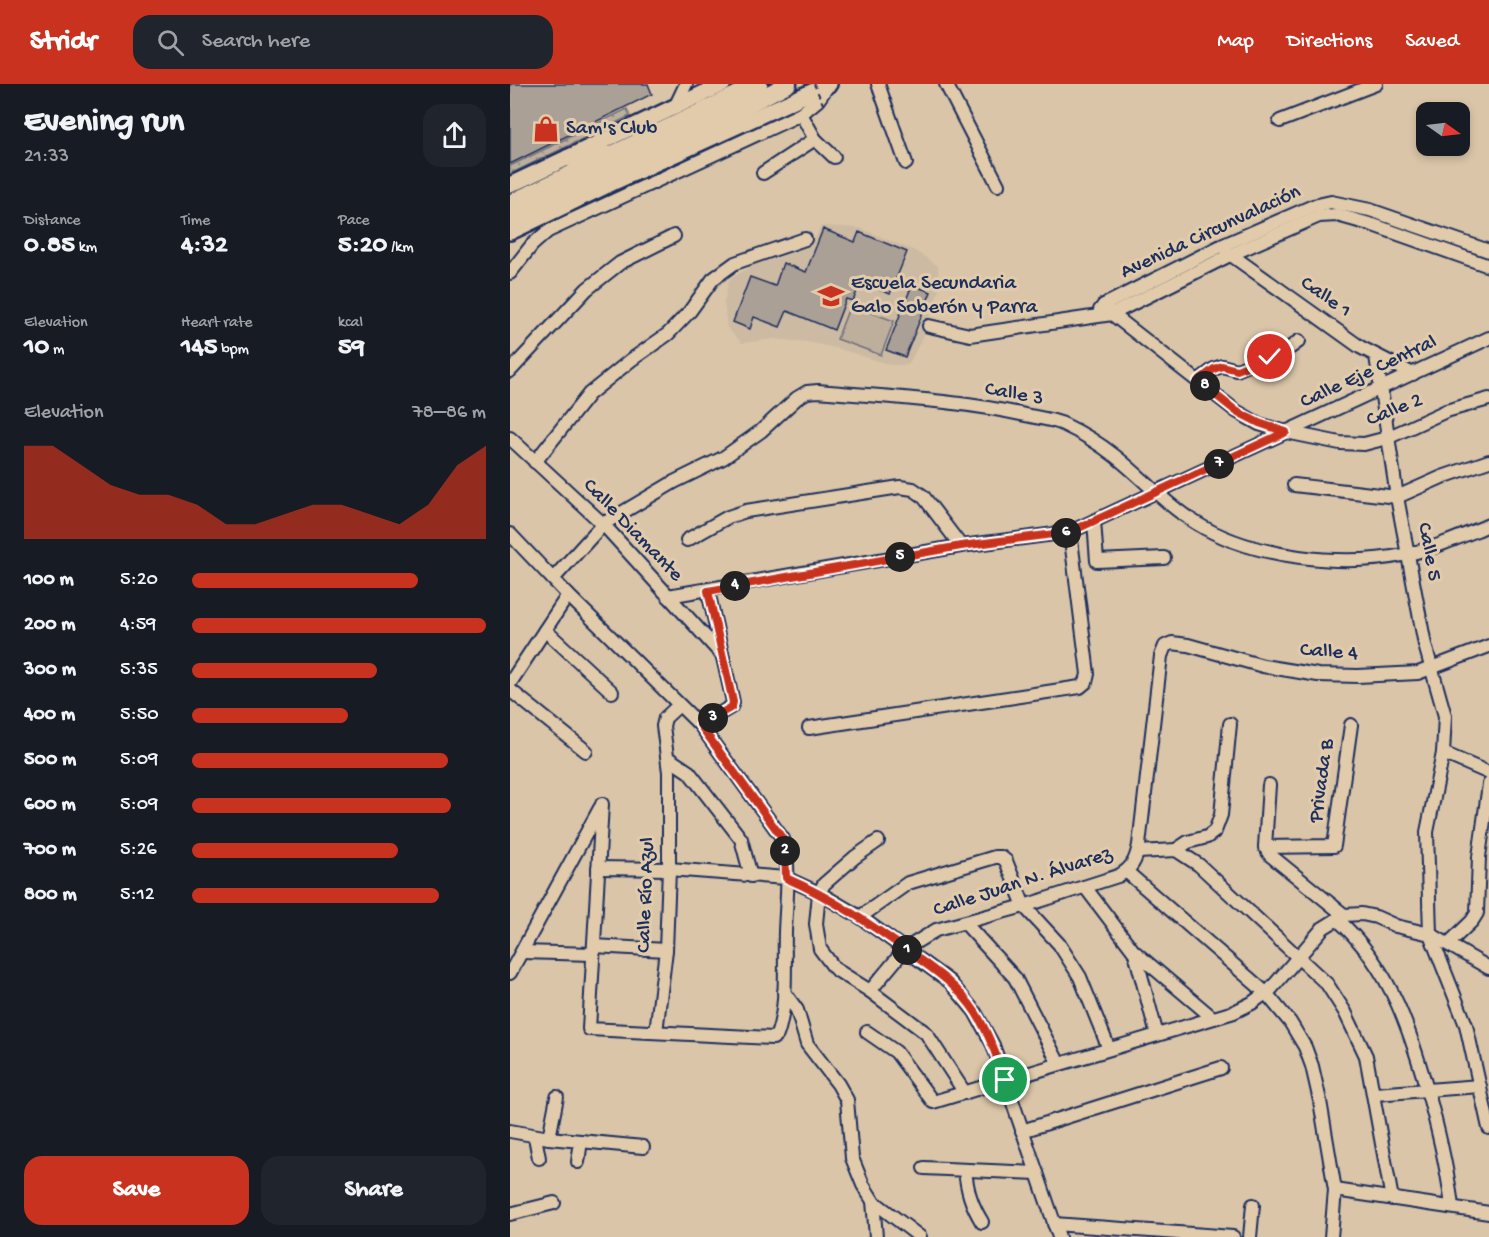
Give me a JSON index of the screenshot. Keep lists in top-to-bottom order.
{
  "streets": {
    "street": [
      "Avenida Circunvalación",
      "Calle 1",
      "Calle Eje Central",
      "Calle 3",
      "Calle 2",
      "Calle Diamante",
      "Calle 5",
      "Calle 4",
      "Privada B",
      "Calle Juan N. Álvarez",
      "Calle Río Azul"
    ]
  },
  "crossings": [
    ["Avenida Circunvalación", "Calle 1"],
    ["Avenida Circunvalación", "Calle 2"],
    ["Calle 1", "Calle Eje Central"],
    ["Calle 1", "Calle 5"],
    ["Calle Eje Central", "Calle 3"],
    ["Calle Eje Central", "Calle 2"],
    ["Calle Eje Central", "Calle Diamante"],
    ["Calle Eje Central", "Calle 5"],
    ["Calle 3", "Calle Diamante"],
    ["Calle 3", "Calle 5"],
    ["Calle 2", "Calle 5"],
    ["Calle 5", "Calle 4"],
    ["Calle 4", "Calle Juan N. Álvarez"]
  ],
  "places": {
    "shop": ["Sam's Club"],
    "school or university": ["Escuela Secundaria Galo Soberón y Parra"]
  },
  "north": "right",
  "page": {
    "header": "Stridr",
    "search": "Search here",
    "nav": ["Map", "Directions", "Saved"],
    "heading": ["Evening run", "21:33"],
    "stats": [
      ["Distance", "0.85 km"],
      ["Time", "4:32"],
      ["Pace", "5:20 /km"],
      ["Elevation", "10 m"],
      ["Heart rate", "145 bpm"],
      ["kcal", "59"]
    ],
    "pins": [
      "8",
      "7",
      "6",
      "5",
      "4",
      "3",
      "2",
      "1"
    ],
    "chart": ["Elevation", "78–86 m"],
    "list": [
      {
        "name": "100 m",
        "note": "5:20"
      },
      {
        "name": "200 m",
        "note": "4:59"
      },
      {
        "name": "300 m",
        "note": "5:35"
      },
      {
        "name": "400 m",
        "note": "5:50"
      },
      {
        "name": "500 m",
        "note": "5:09"
      },
      {
        "name": "600 m",
        "note": "5:09"
      },
      {
        "name": "700 m",
        "note": "5:26"
      },
      {
        "name": "800 m",
        "note": "5:12"
      }
    ],
    "buttons": ["Save", "Share"]
  }
}
